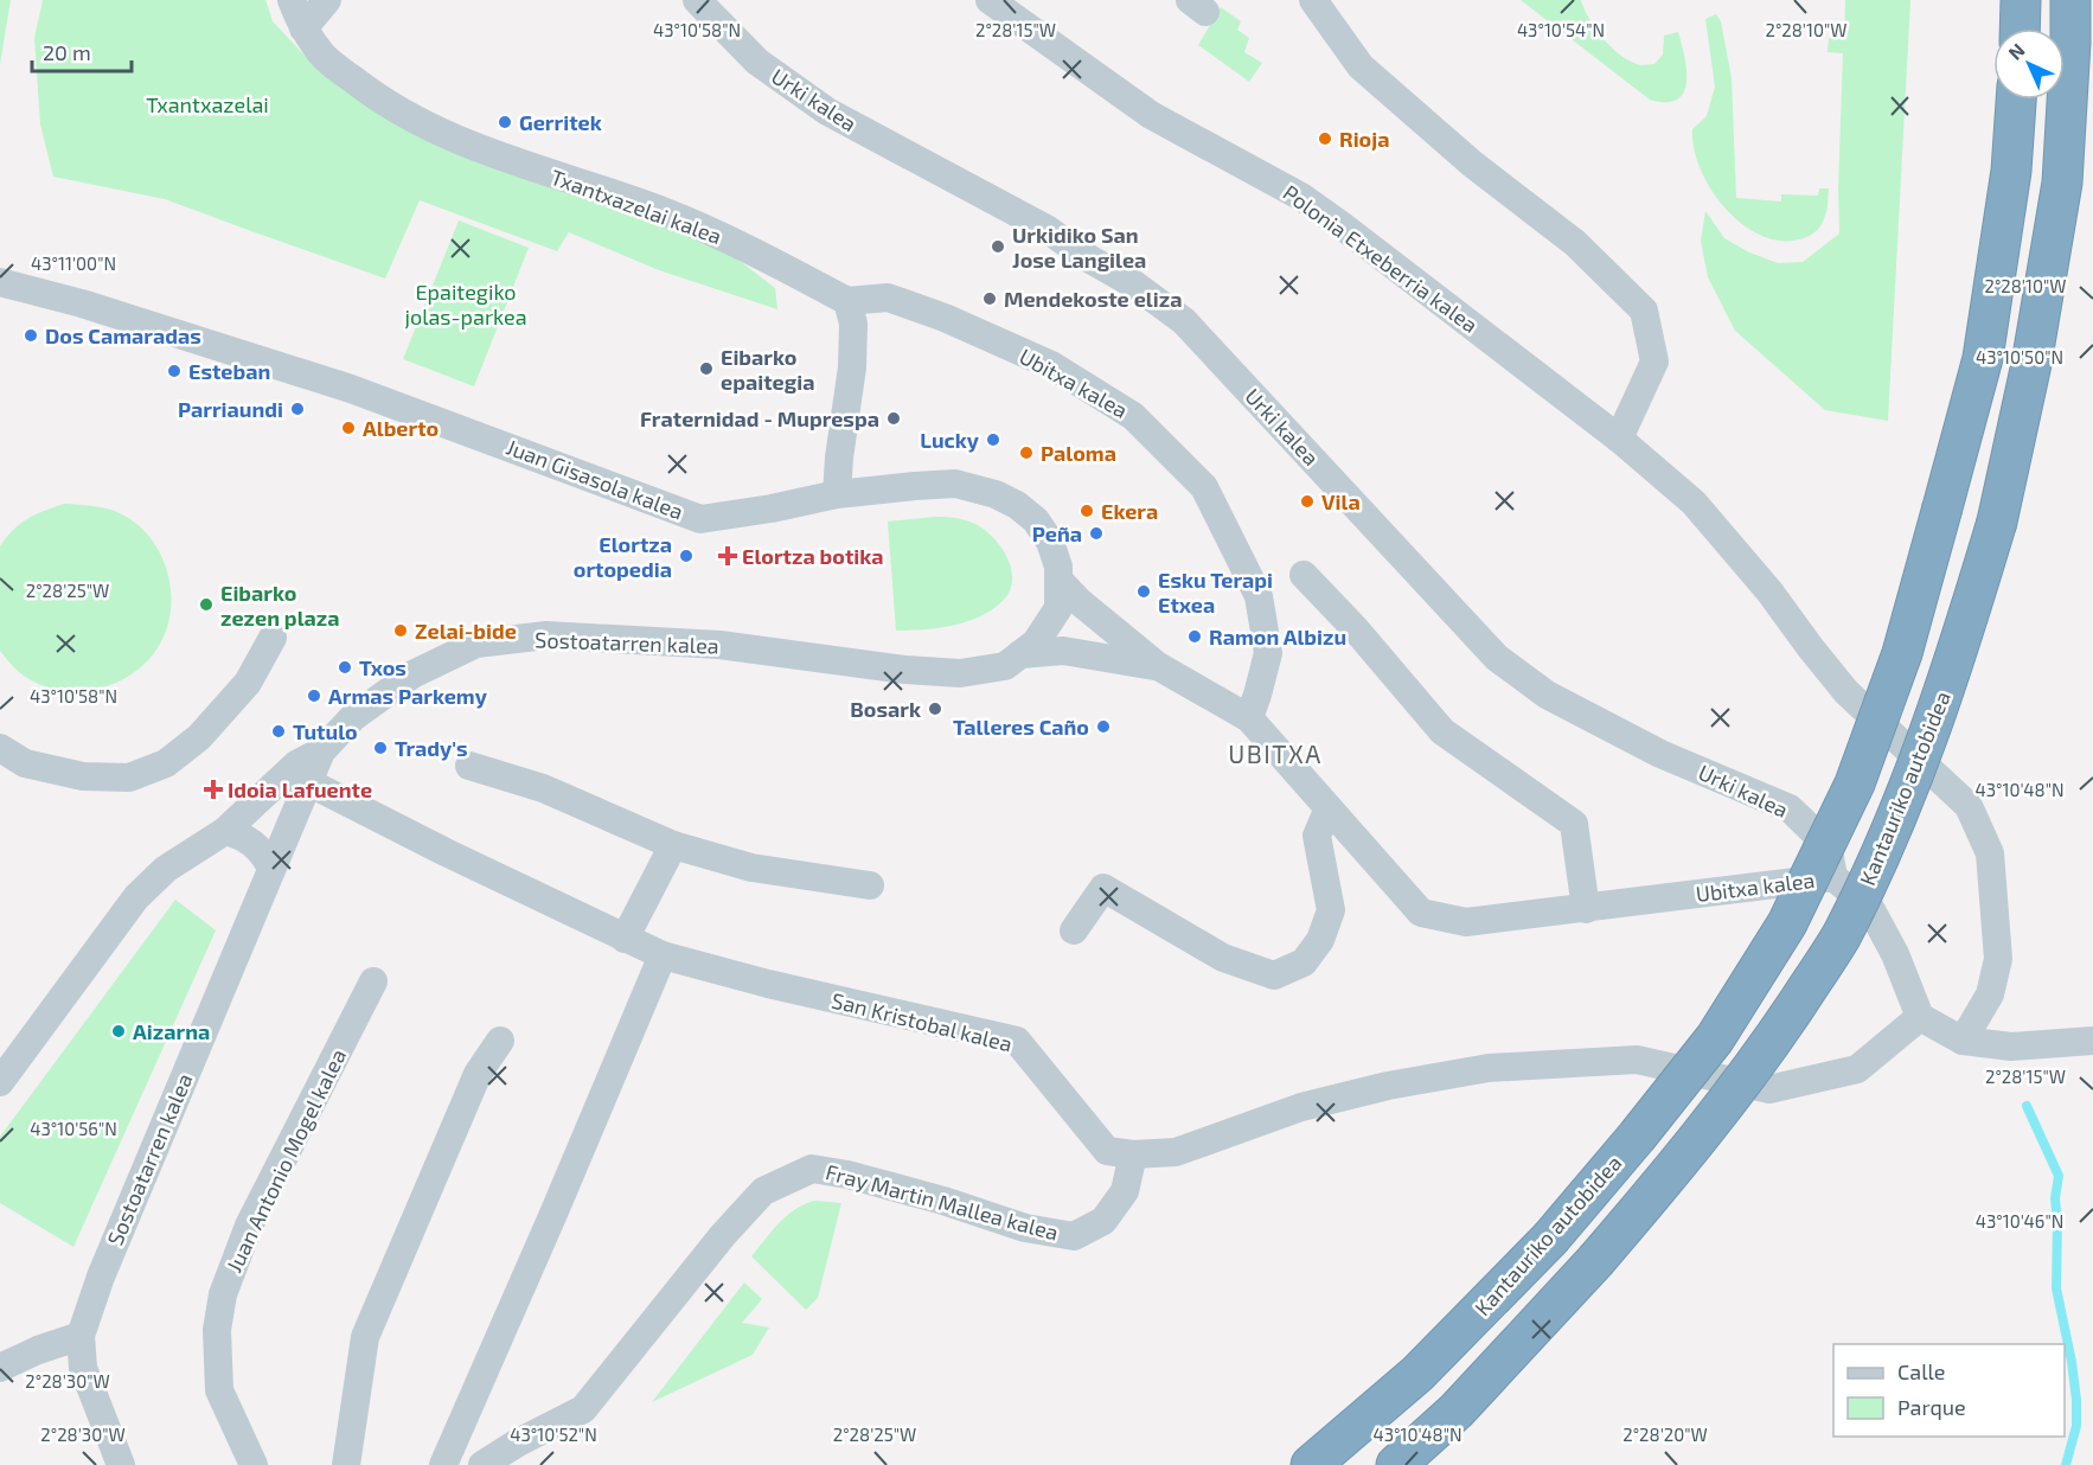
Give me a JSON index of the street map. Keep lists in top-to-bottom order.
{
  "streets": {
    "highway": ["Kantauriko autobidea"],
    "street": [
      "Urki kalea",
      "Txantxazelai kalea",
      "Polonia Etxeberria kalea",
      "Ubitxa kalea",
      "Juan Gisasola kalea",
      "Sostoatarren kalea",
      "San Kristobal kalea",
      "Juan Antonio Mogel kalea",
      "Fray Martin Mallea kalea"
    ]
  },
  "crossings": [
    ["Urki kalea", "Ubitxa kalea"],
    ["Txantxazelai kalea", "Ubitxa kalea"],
    ["Ubitxa kalea", "Juan Gisasola kalea"],
    ["Ubitxa kalea", "San Kristobal kalea"],
    ["Juan Gisasola kalea", "Sostoatarren kalea"],
    ["Sostoatarren kalea", "San Kristobal kalea"],
    ["San Kristobal kalea", "Fray Martin Mallea kalea"]
  ],
  "districts": ["UBITXA"],
  "parks": ["Txantxazelai", "Epaitegiko jolas-parkea"],
  "places": {
    "other": [
      "Gerritek",
      "Rioja",
      "Urkidiko San Jose Langilea",
      "Mendekoste eliza",
      "Dos Camaradas",
      "Eibarko epaitegia",
      "Esteban",
      "Parriaundi",
      "Fraternidad - Muprespa",
      "Alberto",
      "Lucky",
      "Paloma",
      "Vila",
      "Ekera",
      "Peña",
      "Elortza ortopedia",
      "Esku Terapi Etxea",
      "Eibarko zezen plaza",
      "Zelai-bide",
      "Ramon Albizu",
      "Txos",
      "Armas Parkemy",
      "Bosark",
      "Talleres Caño",
      "Tutulo",
      "Trady's",
      "Aizarna"
    ],
    "health": ["Elortza botika", "Idoia Lafuente"]
  },
  "legend": ["Calle", "Parque"],
  "scale_bar": "20 m",
  "north": "top left",
  "coordinates": [
    "2°28'15\"W",
    "43°10'54\"N",
    "2°28'10\"W",
    "43°10'58\"N",
    "43°11'00\"N",
    "43°10'50\"N",
    "2°28'25\"W",
    "43°10'48\"N",
    "43°10'56\"N",
    "43°10'46\"N",
    "2°28'30\"W",
    "43°10'52\"N",
    "2°28'20\"W"
  ]
}
